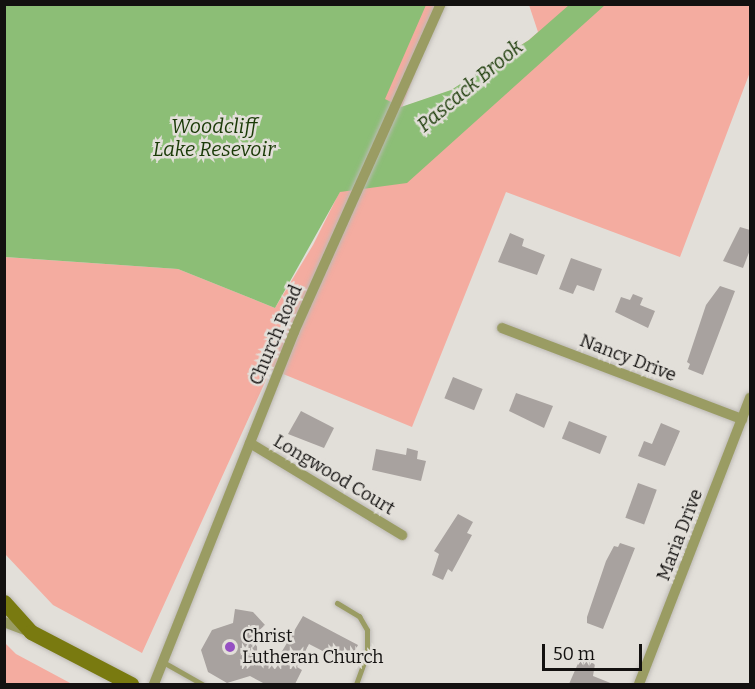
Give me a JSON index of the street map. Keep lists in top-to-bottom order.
{
  "streets": {
    "street": [
      "Church Road",
      "Nancy Drive",
      "Longwood Court",
      "Maria Drive"
    ]
  },
  "crossings": [
    ["Church Road", "Longwood Court"],
    ["Nancy Drive", "Maria Drive"]
  ],
  "water": ["Pascack Brook", "Woodcliff Lake Resevoir"],
  "places": ["Christ Lutheran Church"],
  "scale_bar": "50 m"
}
